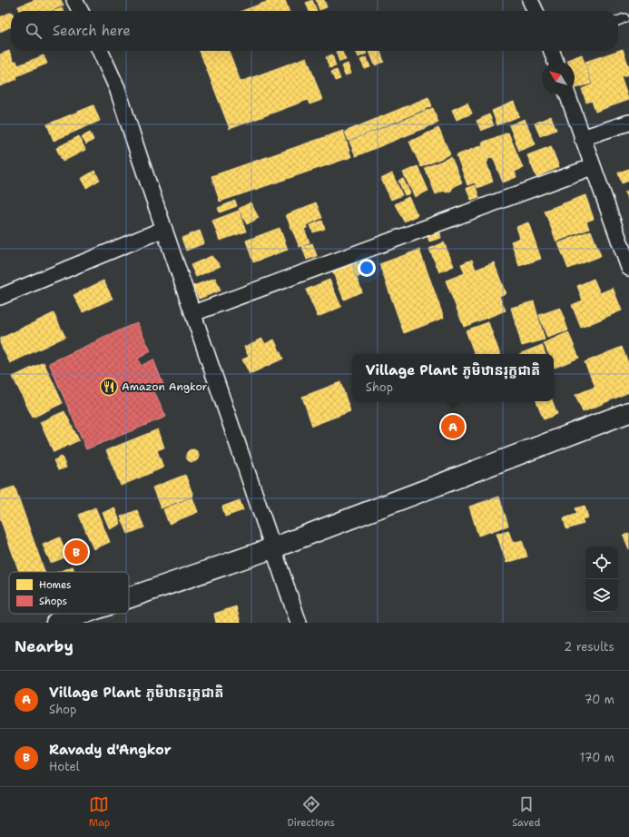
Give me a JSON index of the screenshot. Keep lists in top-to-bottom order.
{
  "places": {
    "restaurant": ["Amazon Angkor"]
  },
  "legend": ["Homes", "Shops"],
  "north": "top left",
  "page": {
    "search": "Search here",
    "popup": ["Village Plant ភូមិឋានរុក្ខជាតិ", "Shop"],
    "pins": ["A", "B"],
    "heading": ["Nearby", "2 results"],
    "list": [
      {
        "mark": "A",
        "name": "Village Plant ភូមិឋានរុក្ខជាតិ",
        "note": "Shop",
        "value": "70 m"
      },
      {
        "mark": "B",
        "name": "Ravady d'Angkor",
        "note": "Hotel",
        "value": "170 m"
      }
    ],
    "nav": ["Map", "Directions", "Saved"]
  }
}
